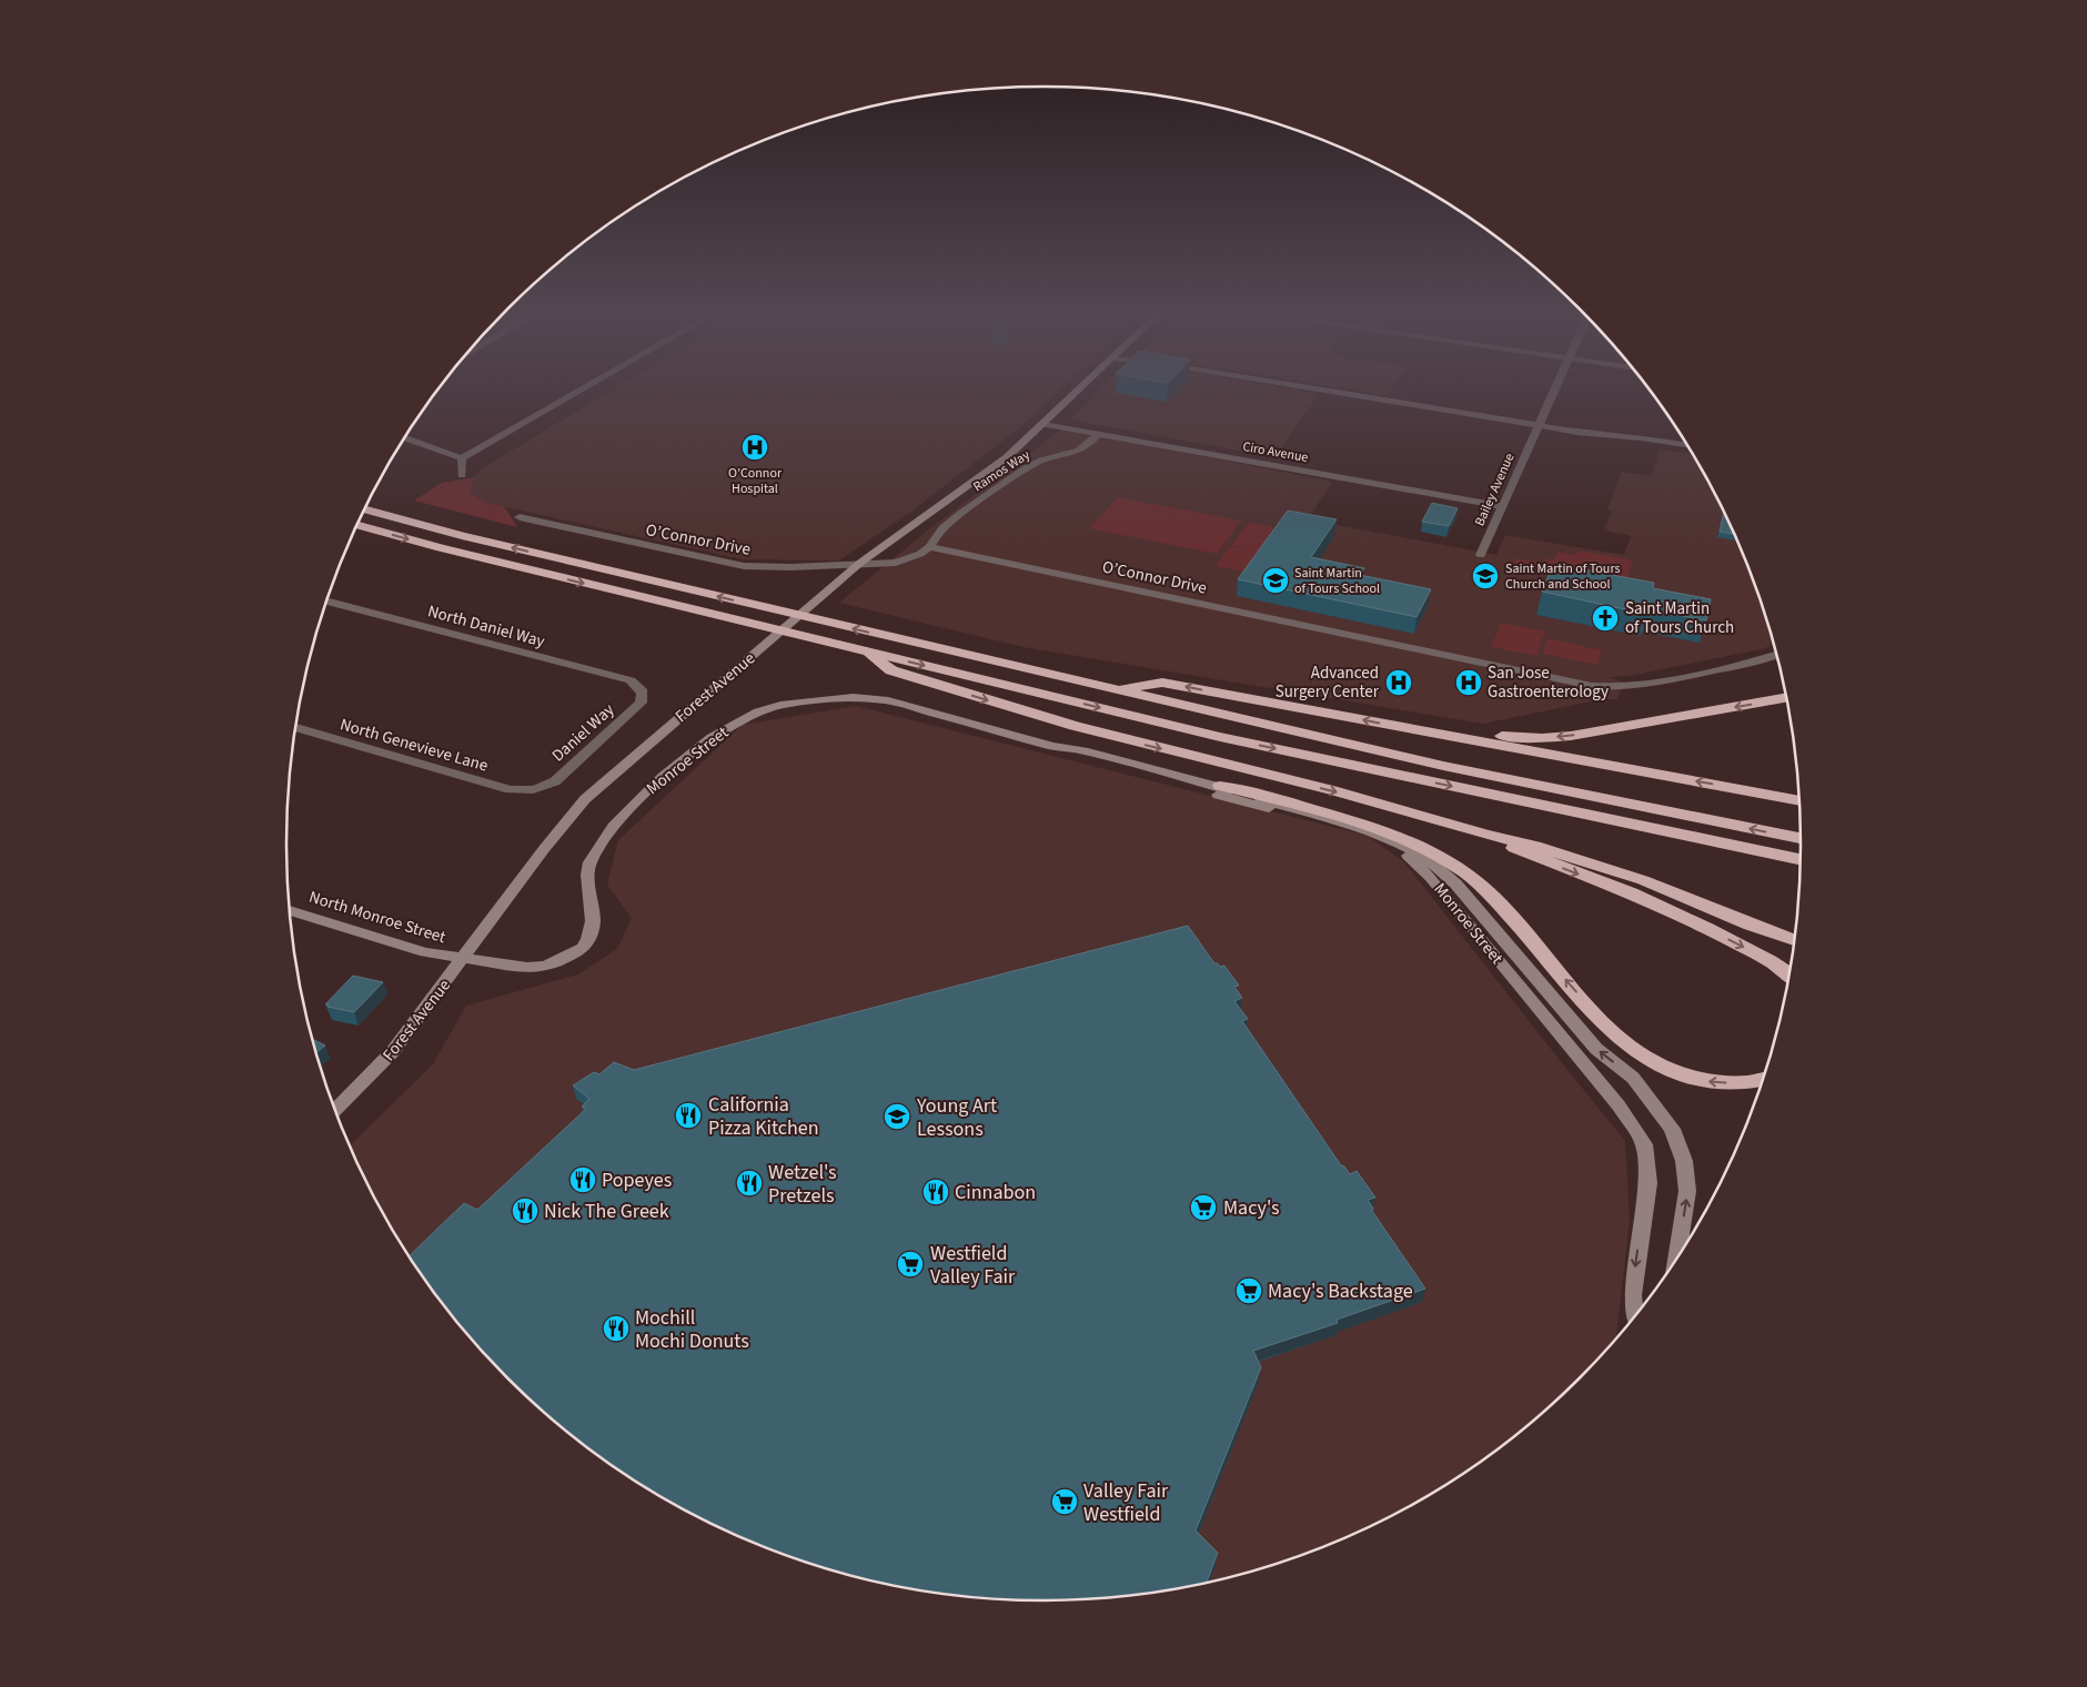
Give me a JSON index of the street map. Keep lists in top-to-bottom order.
{
  "streets": {
    "main road": ["Forest Avenue", "Monroe Street", "North Monroe Street"],
    "street": [
      "Ciro Avenue",
      "Ramos Way",
      "Bailey Avenue",
      "O’Connor Drive",
      "North Daniel Way",
      "Daniel Way",
      "North Genevieve Lane"
    ]
  },
  "crossings": [
    ["Ciro Avenue", "Ramos Way"],
    ["Ciro Avenue", "Bailey Avenue"],
    ["Ciro Avenue", "Forest Avenue"],
    ["Ramos Way", "O’Connor Drive"],
    ["North Daniel Way", "Daniel Way"],
    ["Forest Avenue", "Monroe Street"],
    ["Forest Avenue", "North Monroe Street"],
    ["Daniel Way", "North Genevieve Lane"],
    ["Monroe Street", "North Monroe Street"]
  ],
  "places": {
    "hospital": ["O’Connor Hospital", "Advanced Surgery Center", "San Jose Gastroenterology"],
    "school or university": ["Saint Martin of Tours Church and School", "Saint Martin of Tours School", "Young Art Lessons"],
    "church": ["Saint Martin of Tours Church"],
    "restaurant": [
      "California Pizza Kitchen",
      "Popeyes",
      "Wetzel's Pretzels",
      "Cinnabon",
      "Nick The Greek",
      "Mochill Mochi Donuts"
    ],
    "supermarket": [
      "Macy's",
      "Westfield Valley Fair",
      "Macy's Backstage",
      "Valley Fair Westfield"
    ]
  }
}
